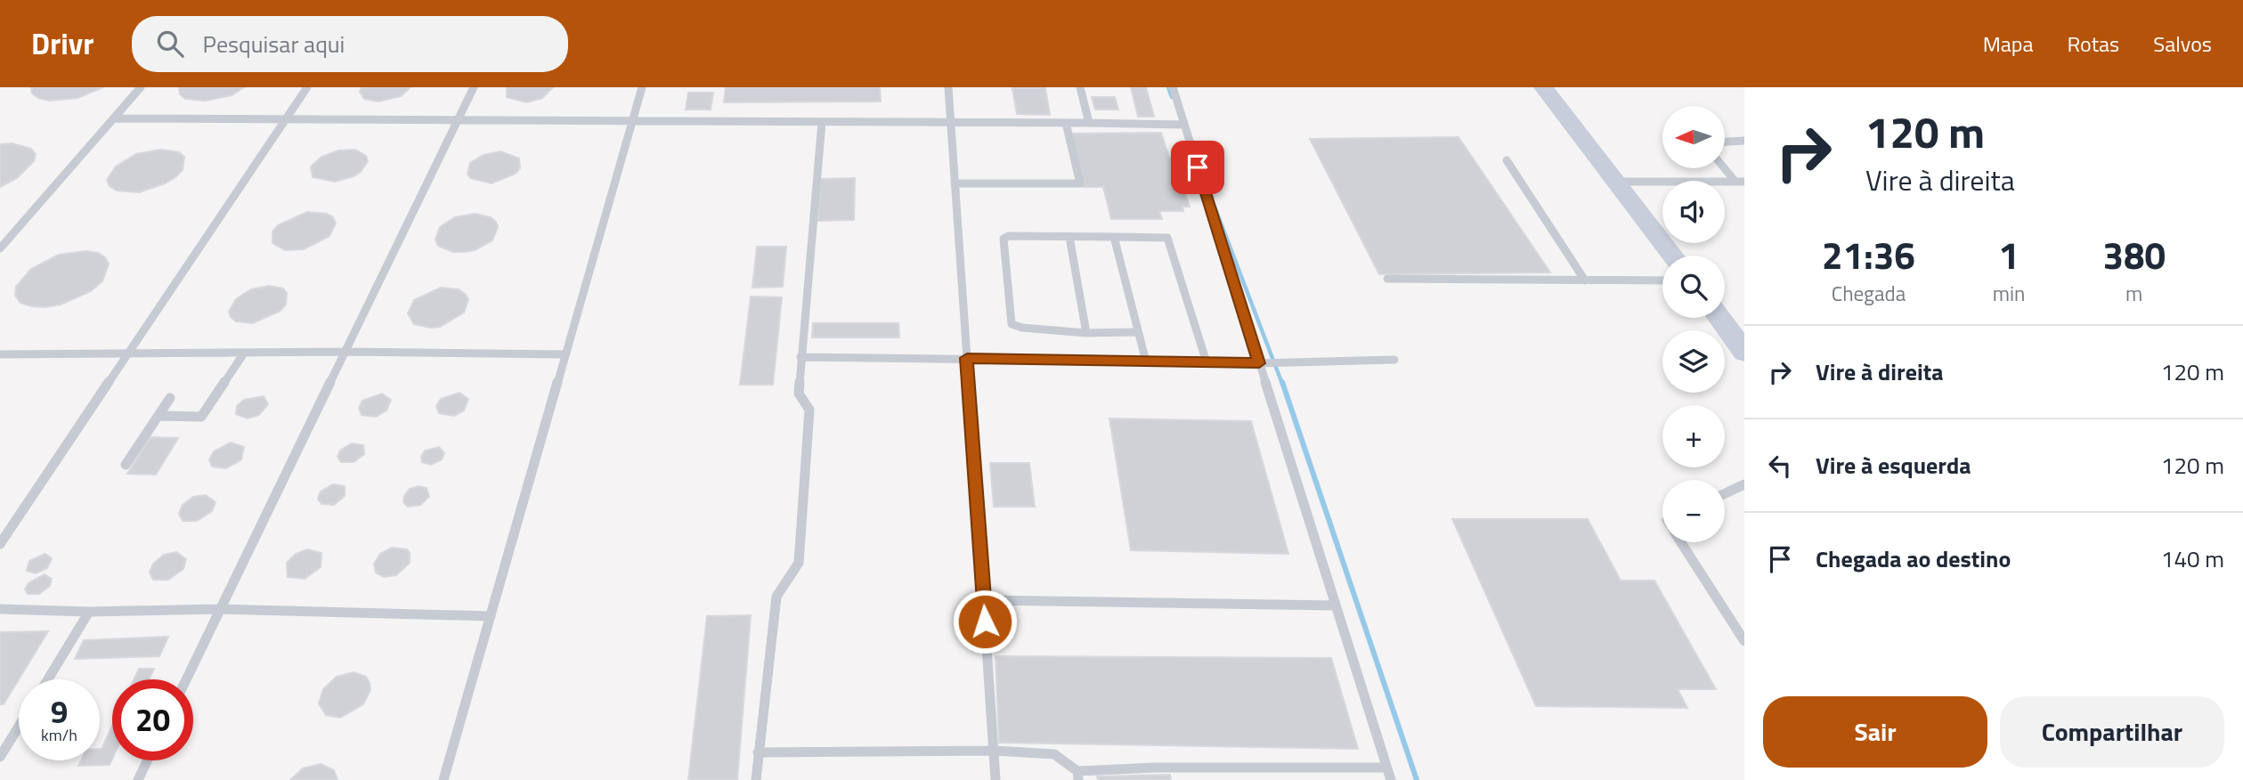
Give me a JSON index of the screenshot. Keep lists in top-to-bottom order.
{
  "north": "left",
  "page": {
    "header": "Drivr",
    "search": "Pesquisar aqui",
    "nav": ["Mapa", "Rotas", "Salvos"],
    "turn": ["120 m", "Vire à direita"],
    "map_buttons": ["+", "−"],
    "eta": [
      "21:36",
      "Chegada",
      "1",
      "min",
      "380",
      "m"
    ],
    "list": [
      {
        "name": "Vire à direita",
        "value": "120 m"
      },
      {
        "name": "Vire à esquerda",
        "value": "120 m"
      },
      {
        "name": "Chegada ao destino",
        "value": "140 m"
      }
    ],
    "speed": "9 km/h",
    "limit": "20",
    "buttons": ["Sair", "Compartilhar"]
  }
}
